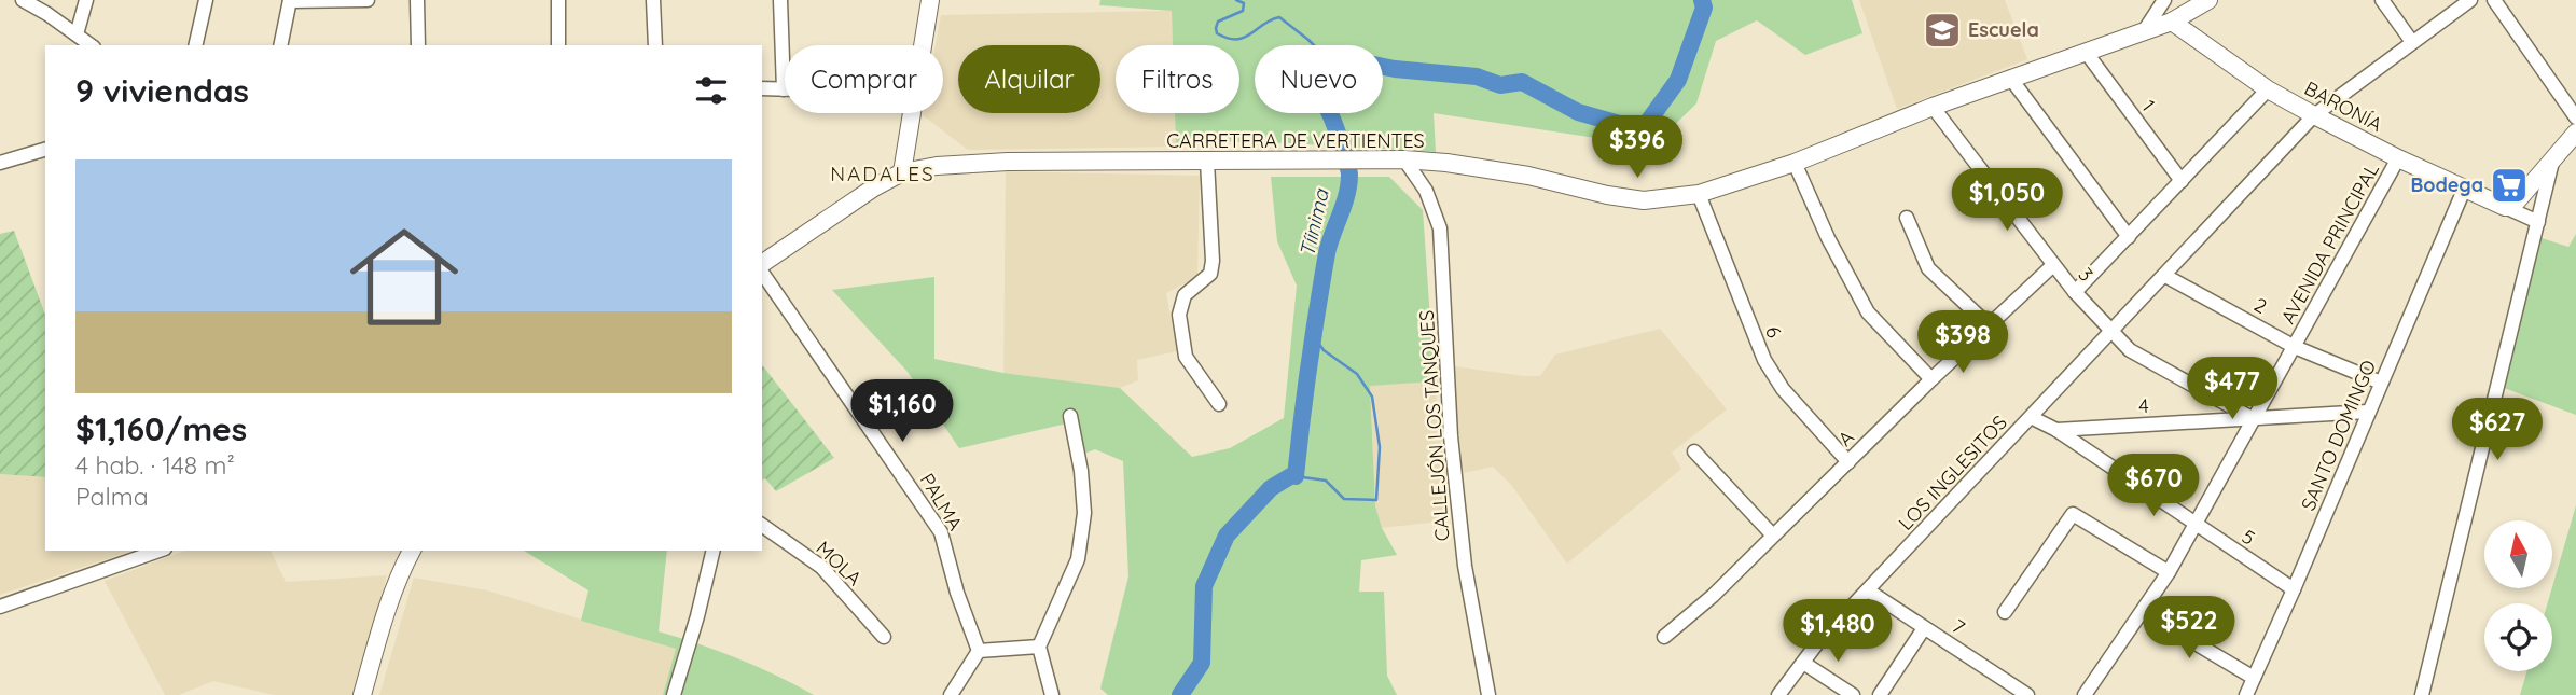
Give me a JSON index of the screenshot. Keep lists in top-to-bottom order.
{
  "streets": {
    "main road": ["BARONÍA", "CARRETERA DE VERTIENTES"],
    "street": [
      "1",
      "AVENIDA PRINCIPAL",
      "3",
      "2",
      "6",
      "4",
      "CALLEJÓN LOS TANQUES",
      "SANTO DOMINGO",
      "A",
      "LOS INGLESITOS",
      "PALMA",
      "5",
      "MOLA",
      "7"
    ]
  },
  "crossings": [
    ["1", "CARRETERA DE VERTIENTES"],
    ["BARONÍA", "CARRETERA DE VERTIENTES"],
    ["BARONÍA", "AVENIDA PRINCIPAL"],
    ["BARONÍA", "SANTO DOMINGO"],
    ["BARONÍA", "LOS INGLESITOS"],
    ["CARRETERA DE VERTIENTES", "3"],
    ["CARRETERA DE VERTIENTES", "6"],
    ["CARRETERA DE VERTIENTES", "CALLEJÓN LOS TANQUES"],
    ["AVENIDA PRINCIPAL", "3"],
    ["AVENIDA PRINCIPAL", "2"],
    ["AVENIDA PRINCIPAL", "4"],
    ["AVENIDA PRINCIPAL", "5"],
    ["3", "4"],
    ["3", "A"],
    ["3", "LOS INGLESITOS"],
    ["2", "SANTO DOMINGO"],
    ["2", "LOS INGLESITOS"],
    ["6", "A"],
    ["4", "SANTO DOMINGO"],
    ["4", "5"],
    ["SANTO DOMINGO", "5"],
    ["LOS INGLESITOS", "5"],
    ["LOS INGLESITOS", "7"]
  ],
  "districts": ["NADALES"],
  "water": ["Tíinima"],
  "places": {
    "school or university": ["Escuela"],
    "supermarket": ["Bodega"]
  },
  "north": "top",
  "page": {
    "chip": [
      "Comprar",
      "Alquilar",
      "Filtros",
      "Nuevo"
    ],
    "heading": "9 viviendas",
    "price": [
      "$396",
      "$1,050",
      "$398",
      "$477",
      "$1,160",
      "$627",
      "$670",
      "$522",
      "$1,480"
    ],
    "list": [
      {
        "name": "$1,160/mes",
        "note": "4 hab. · 148 m² · Palma"
      }
    ]
  }
}
